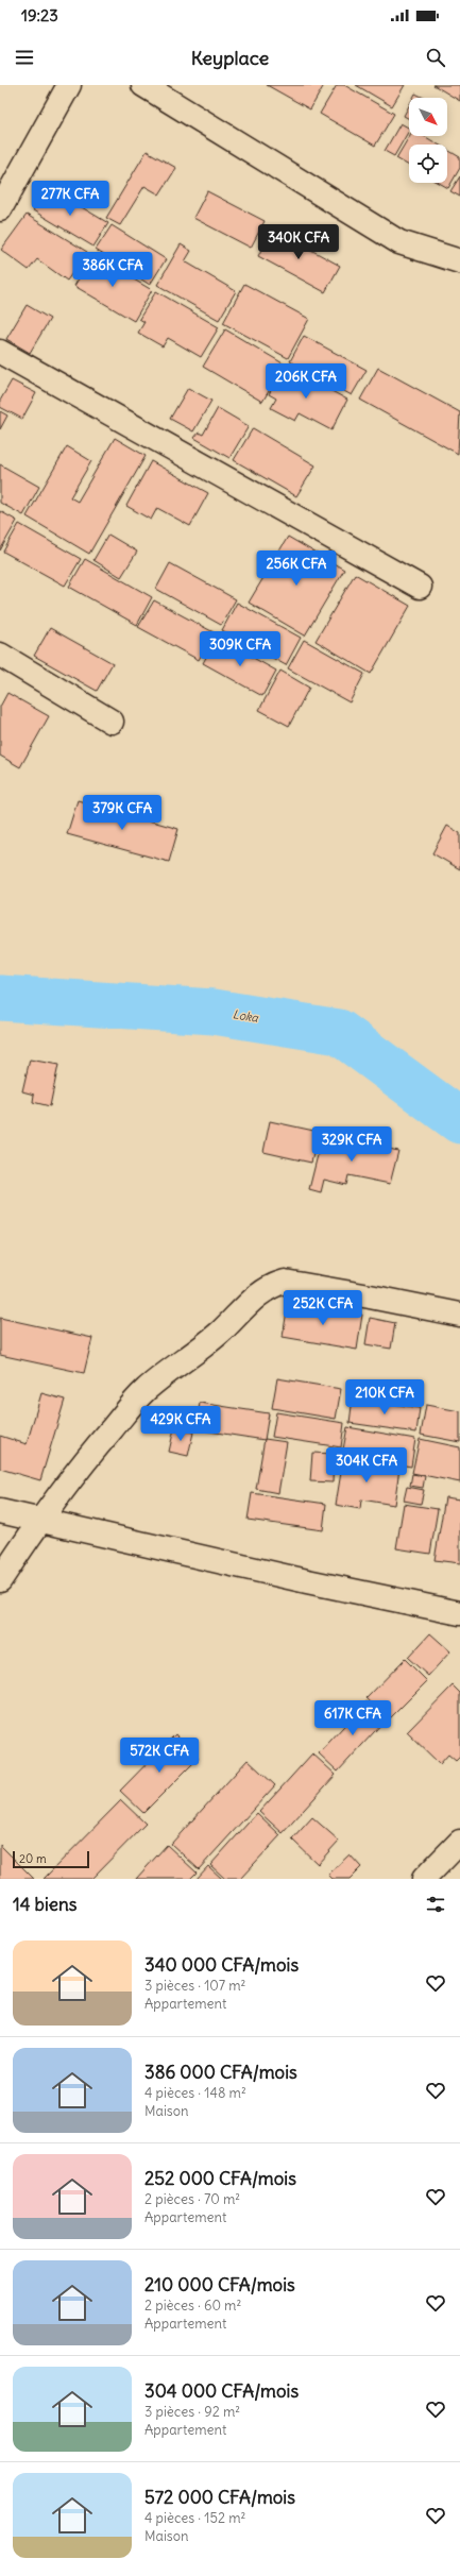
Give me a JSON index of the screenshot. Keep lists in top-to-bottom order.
{
  "water": ["Loka"],
  "scale_bar": "20 m",
  "north": "bottom right",
  "page": {
    "status": "19:23",
    "header": "Keyplace",
    "price": [
      "277K CFA",
      "340K CFA",
      "386K CFA",
      "206K CFA",
      "256K CFA",
      "309K CFA",
      "379K CFA",
      "329K CFA",
      "252K CFA",
      "210K CFA",
      "429K CFA",
      "304K CFA",
      "617K CFA",
      "572K CFA"
    ],
    "scale": "20 m",
    "heading": "14 biens",
    "list": [
      {
        "name": "340 000 CFA/mois",
        "note": "3 pièces · 107 m² · Appartement"
      },
      {
        "name": "386 000 CFA/mois",
        "note": "4 pièces · 148 m² · Maison"
      },
      {
        "name": "252 000 CFA/mois",
        "note": "2 pièces · 70 m² · Appartement"
      },
      {
        "name": "210 000 CFA/mois",
        "note": "2 pièces · 60 m² · Appartement"
      },
      {
        "name": "304 000 CFA/mois",
        "note": "3 pièces · 92 m² · Appartement"
      },
      {
        "name": "572 000 CFA/mois",
        "note": "4 pièces · 152 m² · Maison"
      }
    ]
  }
}
